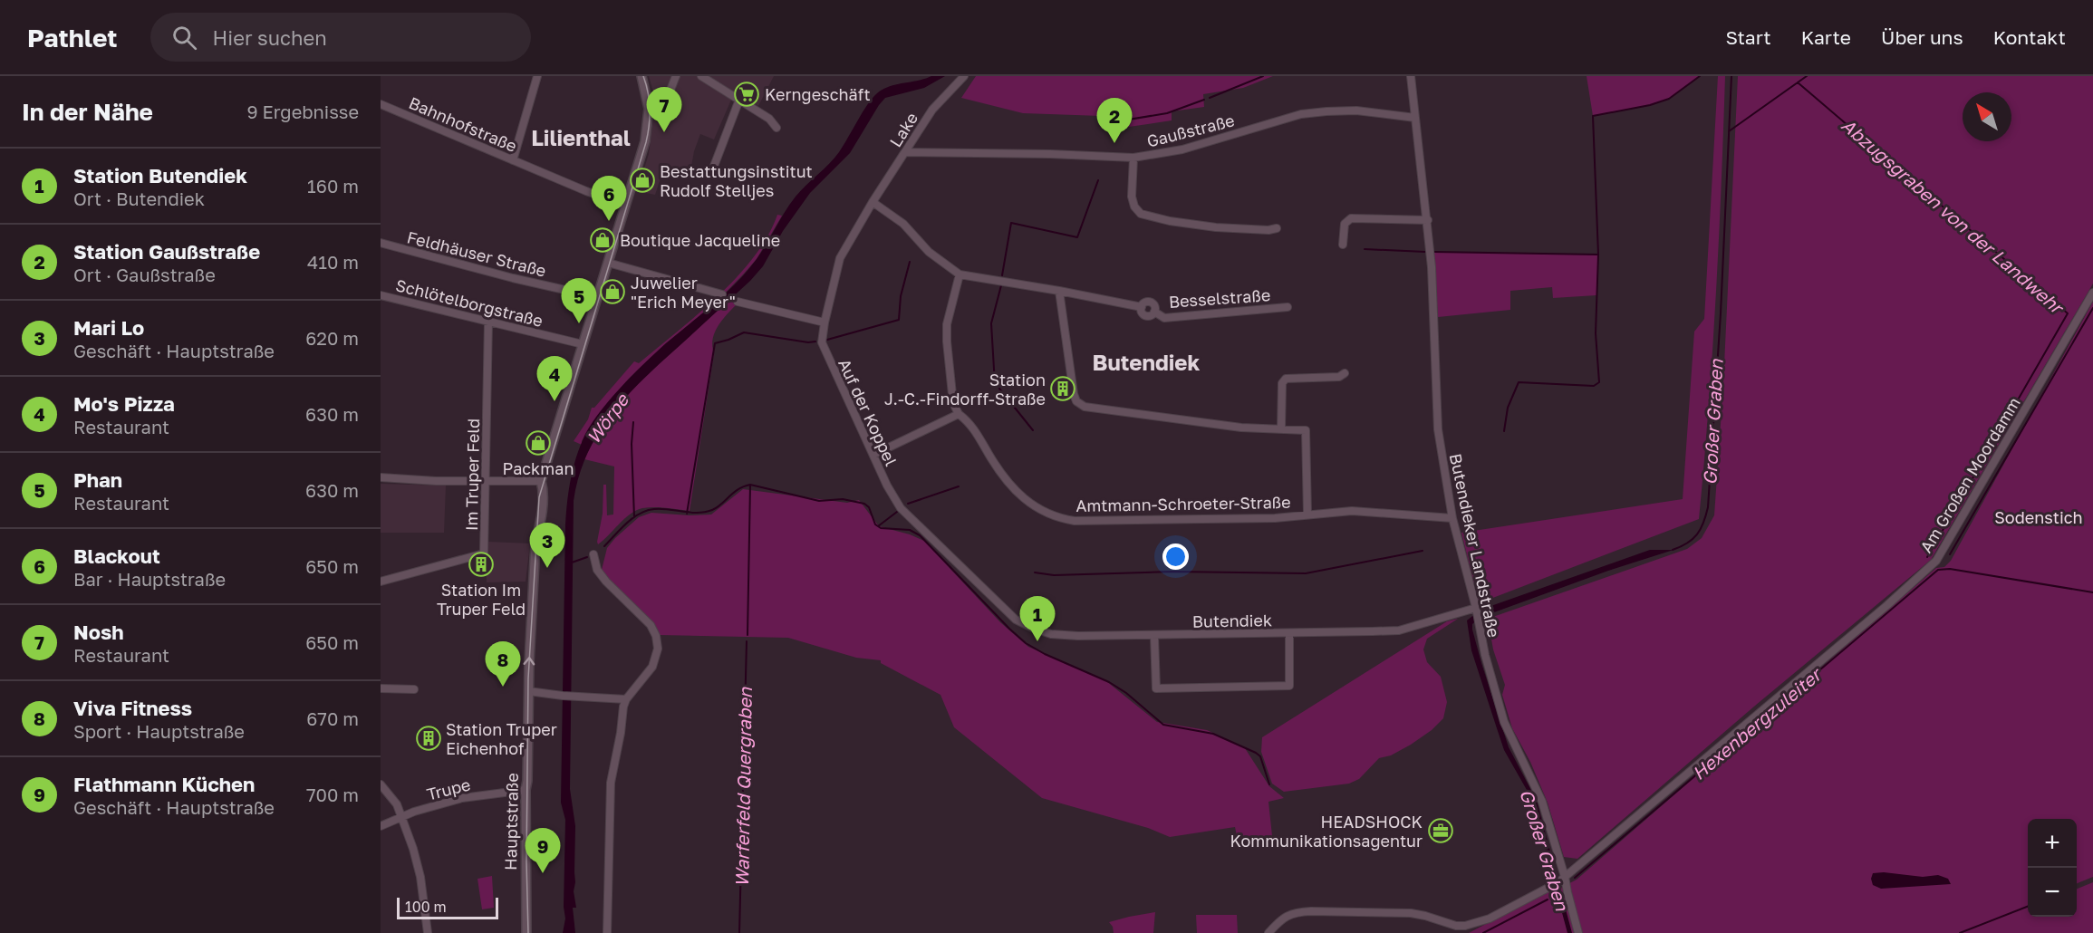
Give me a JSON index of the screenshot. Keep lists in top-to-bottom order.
{
  "streets": {
    "street": [
      "Bahnhofstraße",
      "Lake",
      "Gaußstraße",
      "Feldhäuser Straße",
      "Besselstraße",
      "Schlötelborgstraße",
      "Auf der Koppel",
      "Im Truper Feld",
      "Am Großen Moordamm",
      "Amtmann-Schroeter-Straße",
      "Butendieker Landstraße",
      "Butendiek",
      "Trupe",
      "Hauptstraße"
    ]
  },
  "crossings": [
    ["Bahnhofstraße", "Hauptstraße"],
    ["Lake", "Gaußstraße"],
    ["Lake", "Auf der Koppel"],
    ["Gaußstraße", "Butendieker Landstraße"],
    ["Feldhäuser Straße", "Hauptstraße"],
    ["Schlötelborgstraße", "Im Truper Feld"],
    ["Schlötelborgstraße", "Hauptstraße"],
    ["Auf der Koppel", "Butendiek"],
    ["Am Großen Moordamm", "Butendieker Landstraße"],
    ["Amtmann-Schroeter-Straße", "Butendieker Landstraße"],
    ["Butendieker Landstraße", "Butendiek"],
    ["Trupe", "Hauptstraße"]
  ],
  "districts": ["Lilienthal", "Butendiek"],
  "water": [
    "Abzugsgraben von der Landwehr",
    "Wörpe",
    "Großer Graben",
    "Hexenbergzuleiter",
    "Warferfeld Quergraben"
  ],
  "parks": ["Sodenstich"],
  "places": {
    "supermarket": ["Kerngeschäft"],
    "shop": [
      "Bestattungsinstitut Rudolf Stelljes",
      "Boutique Jacqueline",
      "Juwelier \"Erich Meyer\"",
      "Packman"
    ],
    "building": ["Station J.-C.-Findorff-Straße", "Station Im Truper Feld", "Station Truper Eichenhof"],
    "office": ["HEADSHOCK Kommunikationsagentur"]
  },
  "scale_bar": "100 m",
  "north": "top left",
  "page": {
    "header": "Pathlet",
    "search": "Hier suchen",
    "nav": [
      "Start",
      "Karte",
      "Über uns",
      "Kontakt"
    ],
    "heading": ["In der Nähe", "9 Ergebnisse"],
    "pins": [
      "7",
      "2",
      "6",
      "5",
      "4",
      "3",
      "1",
      "8",
      "9"
    ],
    "list": [
      {
        "mark": "1",
        "name": "Station Butendiek",
        "note": "Ort · Butendiek",
        "value": "160 m"
      },
      {
        "mark": "2",
        "name": "Station Gaußstraße",
        "note": "Ort · Gaußstraße",
        "value": "410 m"
      },
      {
        "mark": "3",
        "name": "Mari Lo",
        "note": "Geschäft · Hauptstraße",
        "value": "620 m"
      },
      {
        "mark": "4",
        "name": "Mo's Pizza",
        "note": "Restaurant",
        "value": "630 m"
      },
      {
        "mark": "5",
        "name": "Phan",
        "note": "Restaurant",
        "value": "630 m"
      },
      {
        "mark": "6",
        "name": "Blackout",
        "note": "Bar · Hauptstraße",
        "value": "650 m"
      },
      {
        "mark": "7",
        "name": "Nosh",
        "note": "Restaurant",
        "value": "650 m"
      },
      {
        "mark": "8",
        "name": "Viva Fitness",
        "note": "Sport · Hauptstraße",
        "value": "670 m"
      },
      {
        "mark": "9",
        "name": "Flathmann Küchen",
        "note": "Geschäft · Hauptstraße",
        "value": "700 m"
      }
    ],
    "map_buttons": ["+", "−"],
    "scale": "100 m"
  }
}
